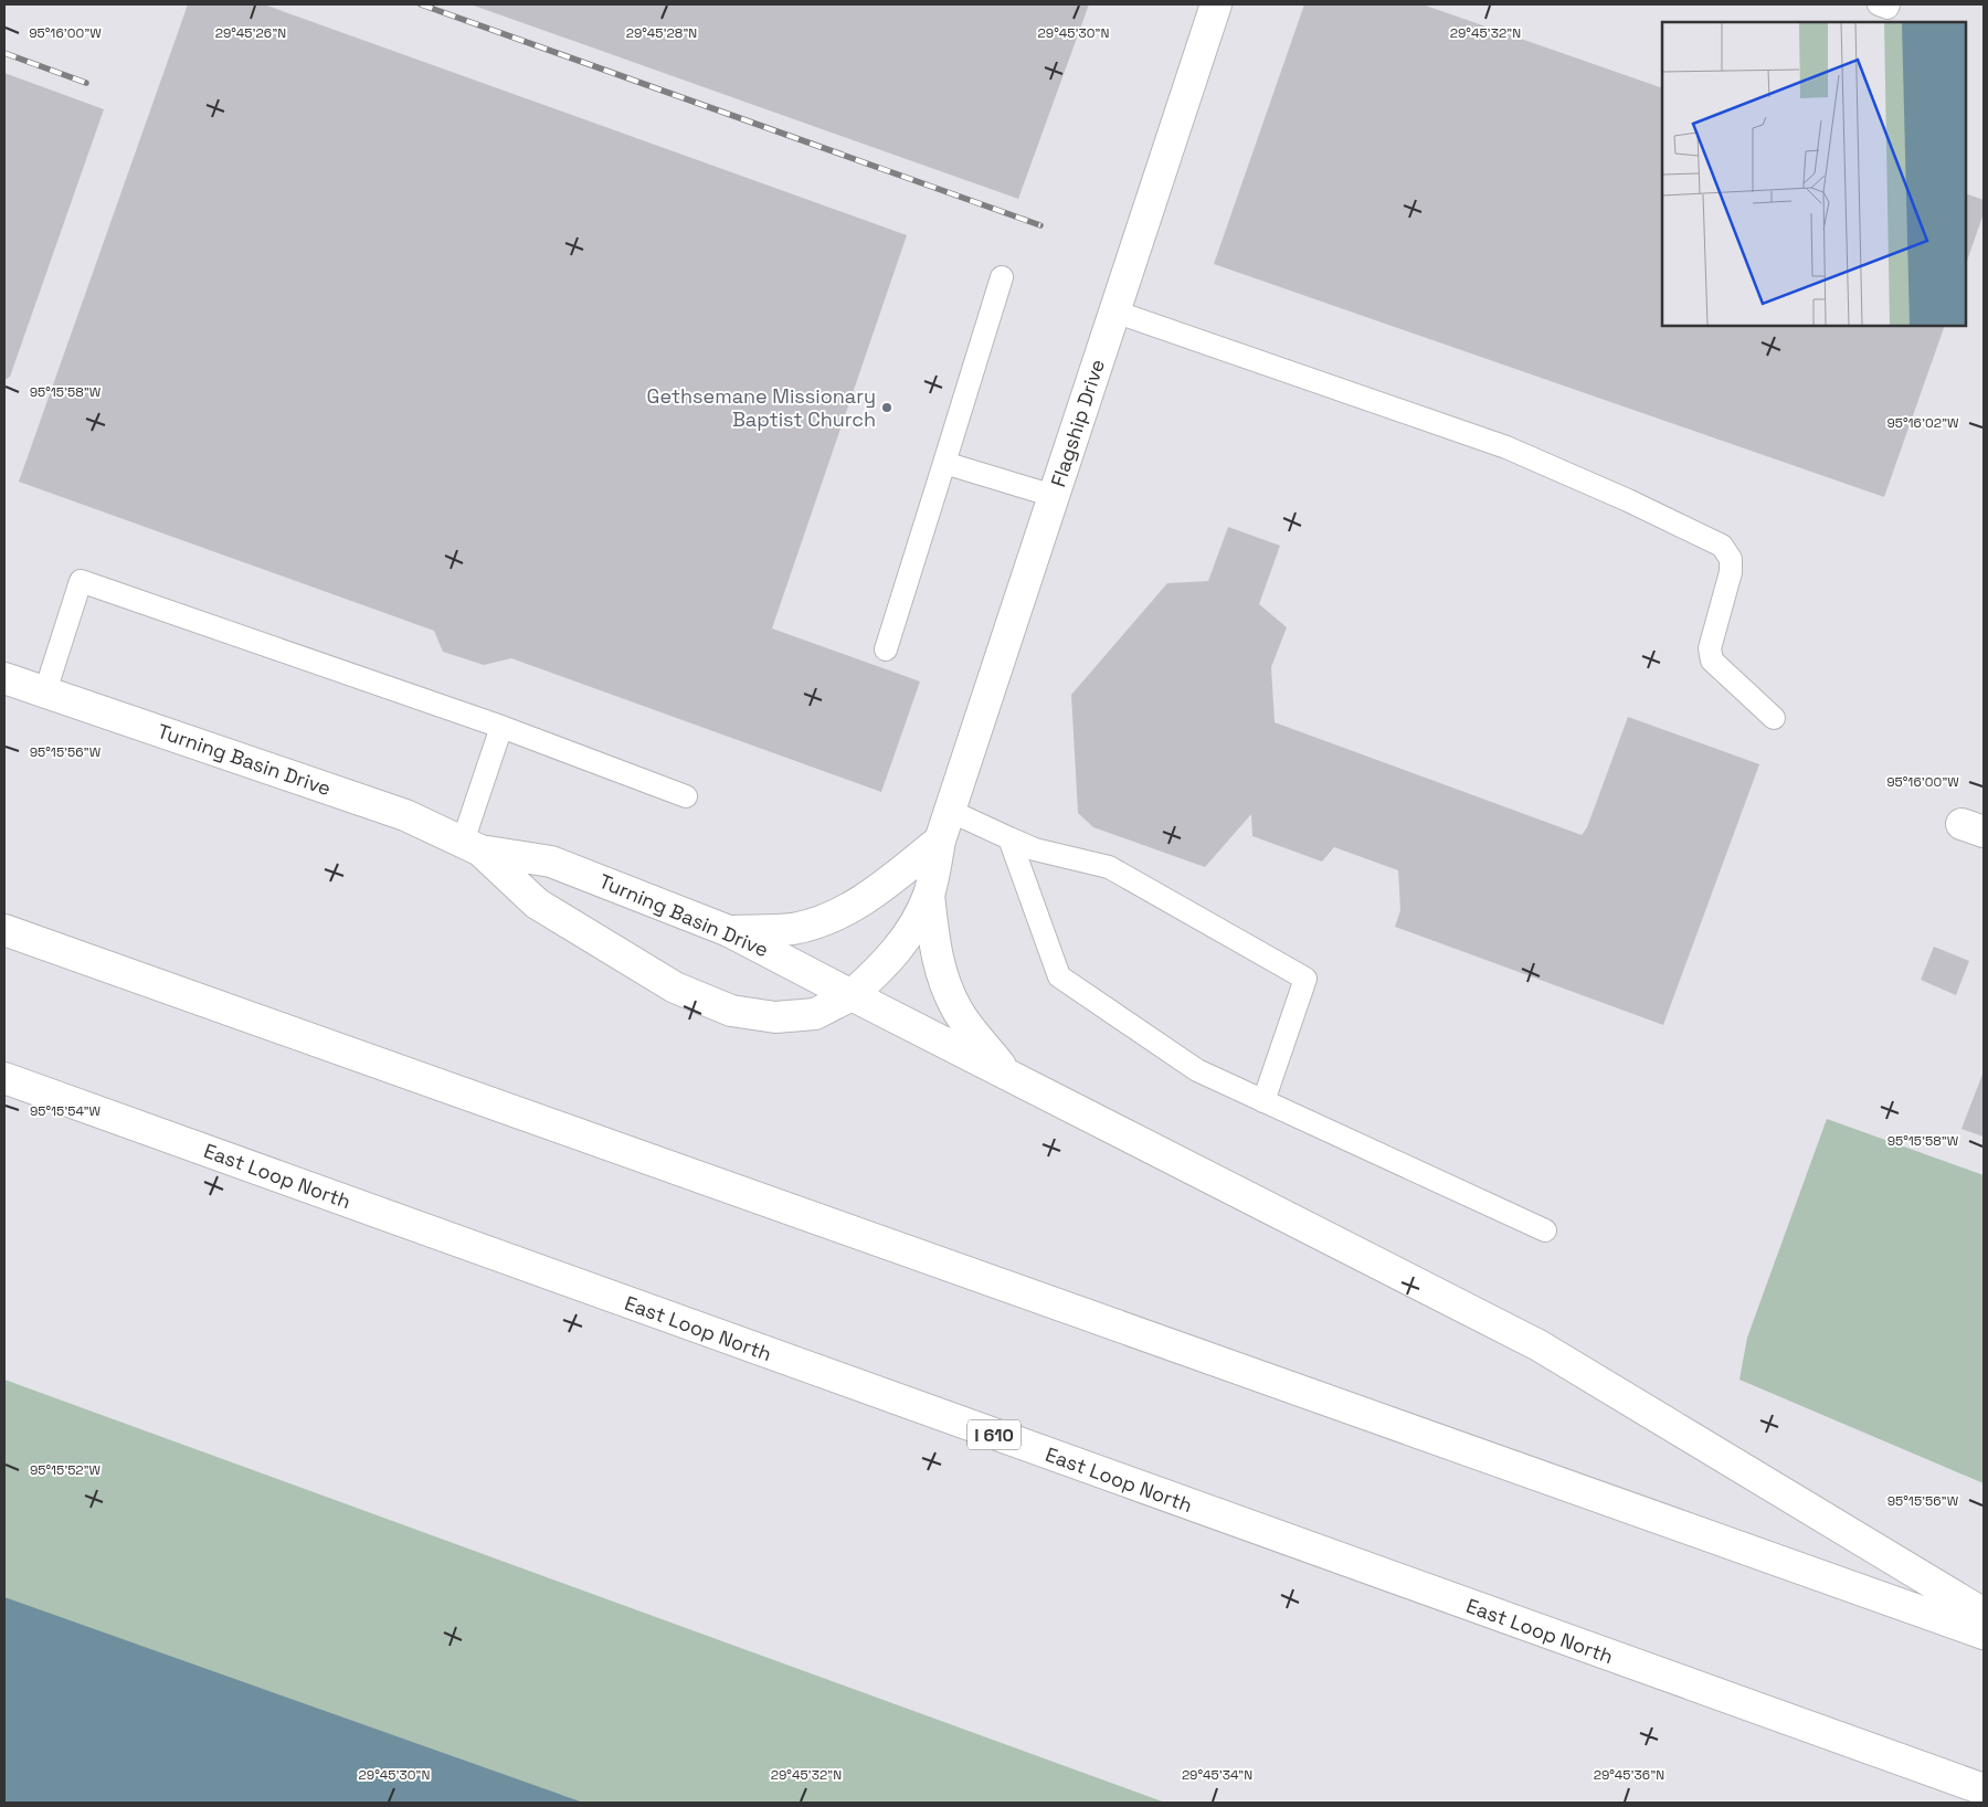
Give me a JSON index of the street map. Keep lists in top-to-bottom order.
{
  "streets": {
    "main road": [
      "Flagship Drive",
      "Turning Basin Drive",
      "East Loop North",
      "I 610"
    ]
  },
  "crossings": [
    ["Flagship Drive", "Turning Basin Drive"]
  ],
  "places": ["Gethsemane Missionary Baptist Church"],
  "coordinates": [
    "29°45'30\"N",
    "29°45'32\"N",
    "29°45'26\"N",
    "29°45'28\"N",
    "95°16'00\"W",
    "95°15'58\"W",
    "95°16'02\"W",
    "95°15'56\"W",
    "95°15'54\"W",
    "95°15'52\"W",
    "29°45'34\"N",
    "29°45'36\"N"
  ]
}
